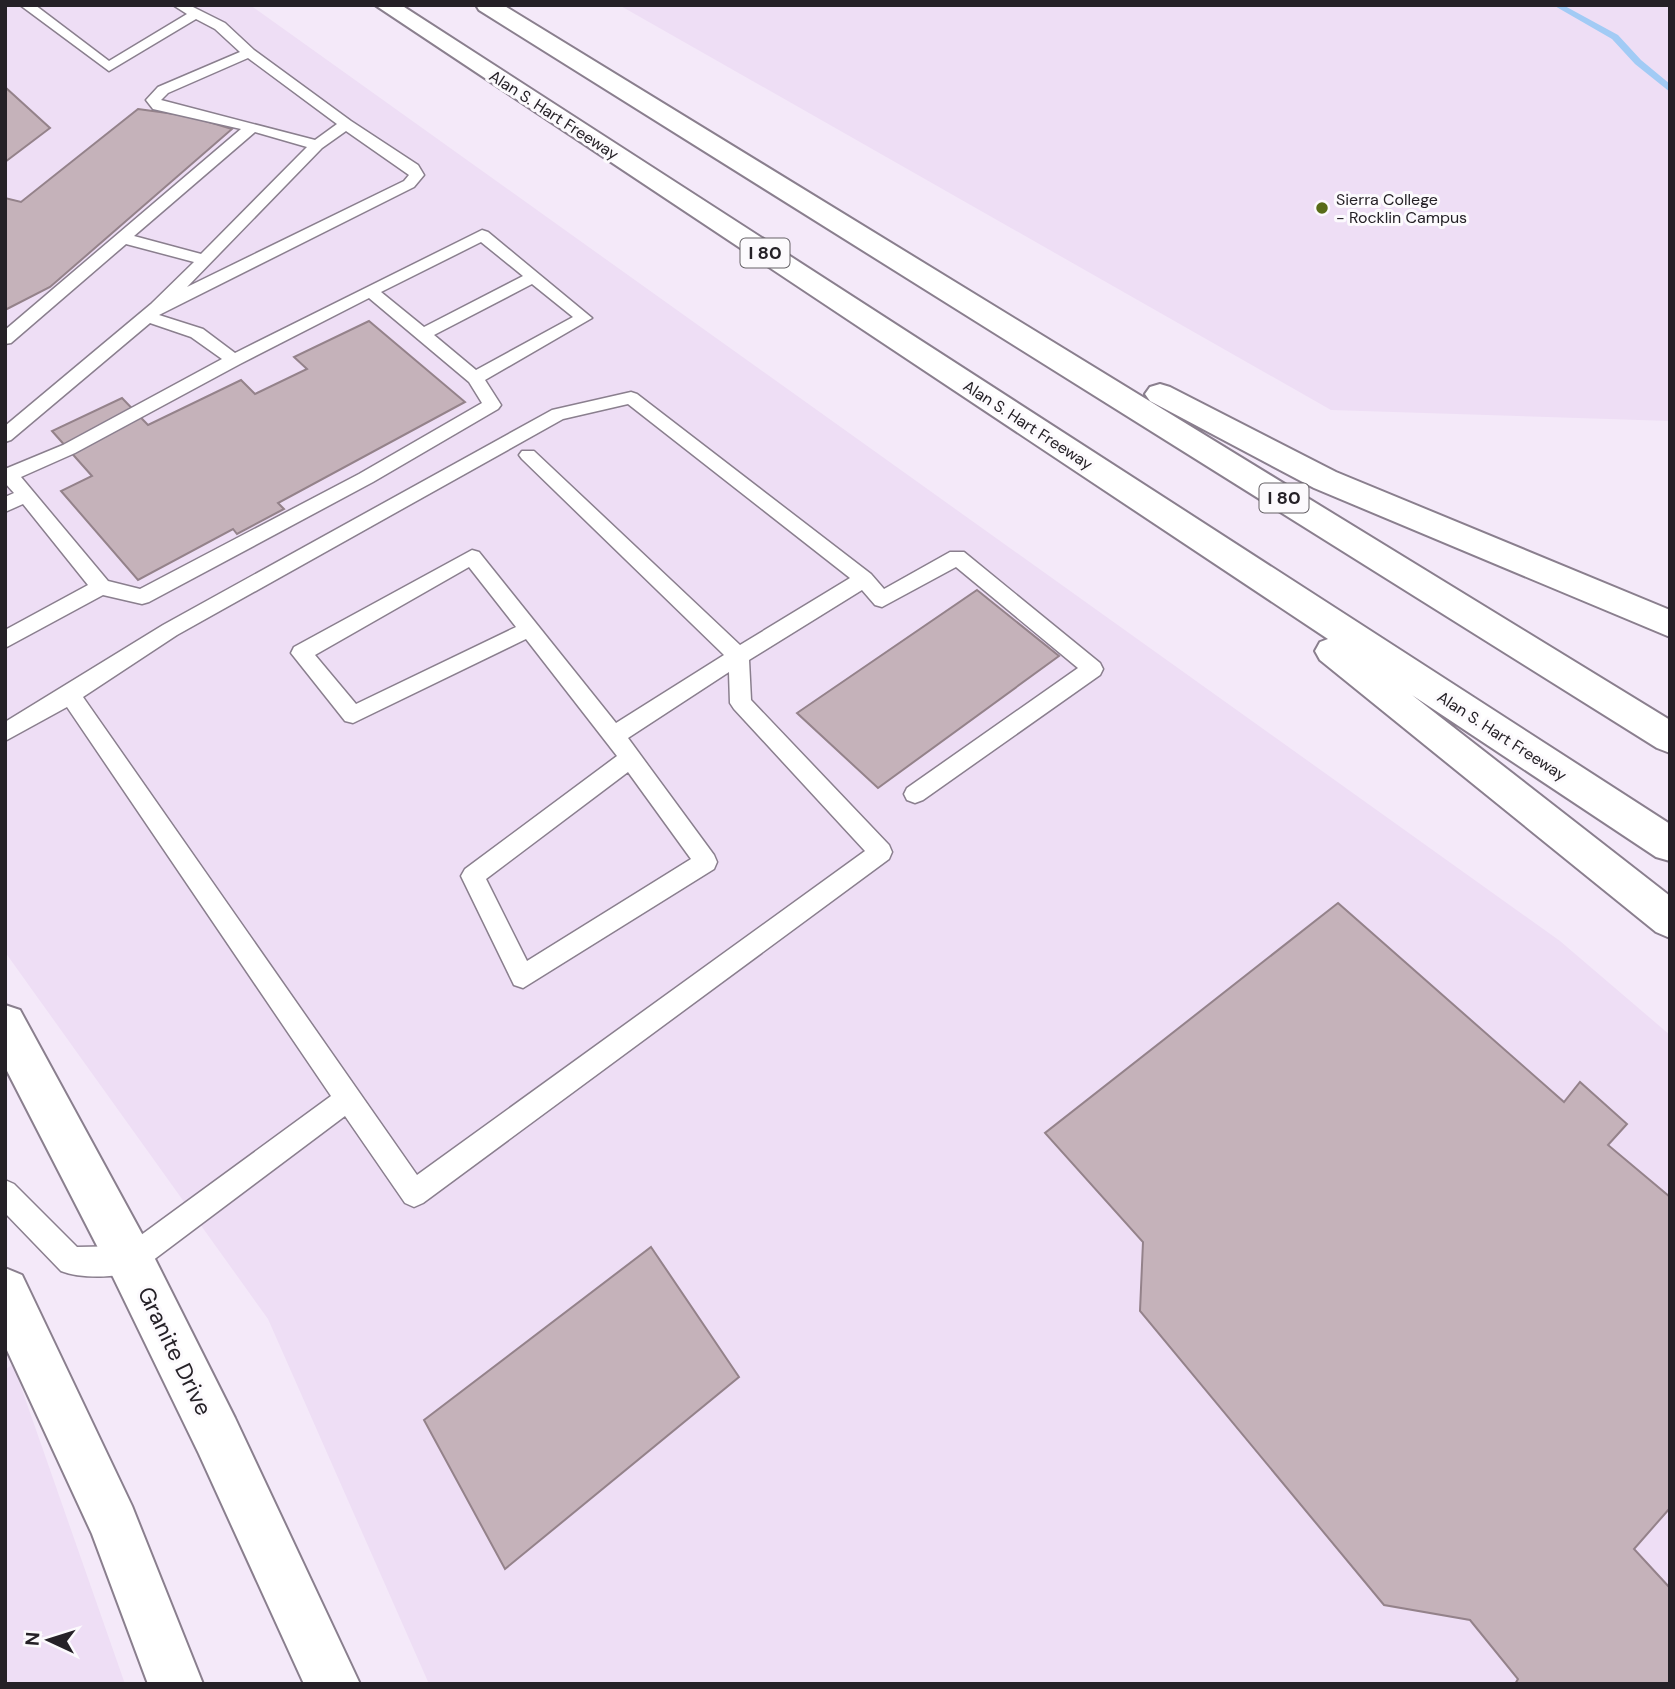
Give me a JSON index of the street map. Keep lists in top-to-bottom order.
{
  "streets": {
    "main road": ["Alan S. Hart Freeway", "I 80", "Granite Drive"]
  },
  "places": ["Sierra College - Rocklin Campus"],
  "north": "left"
}
